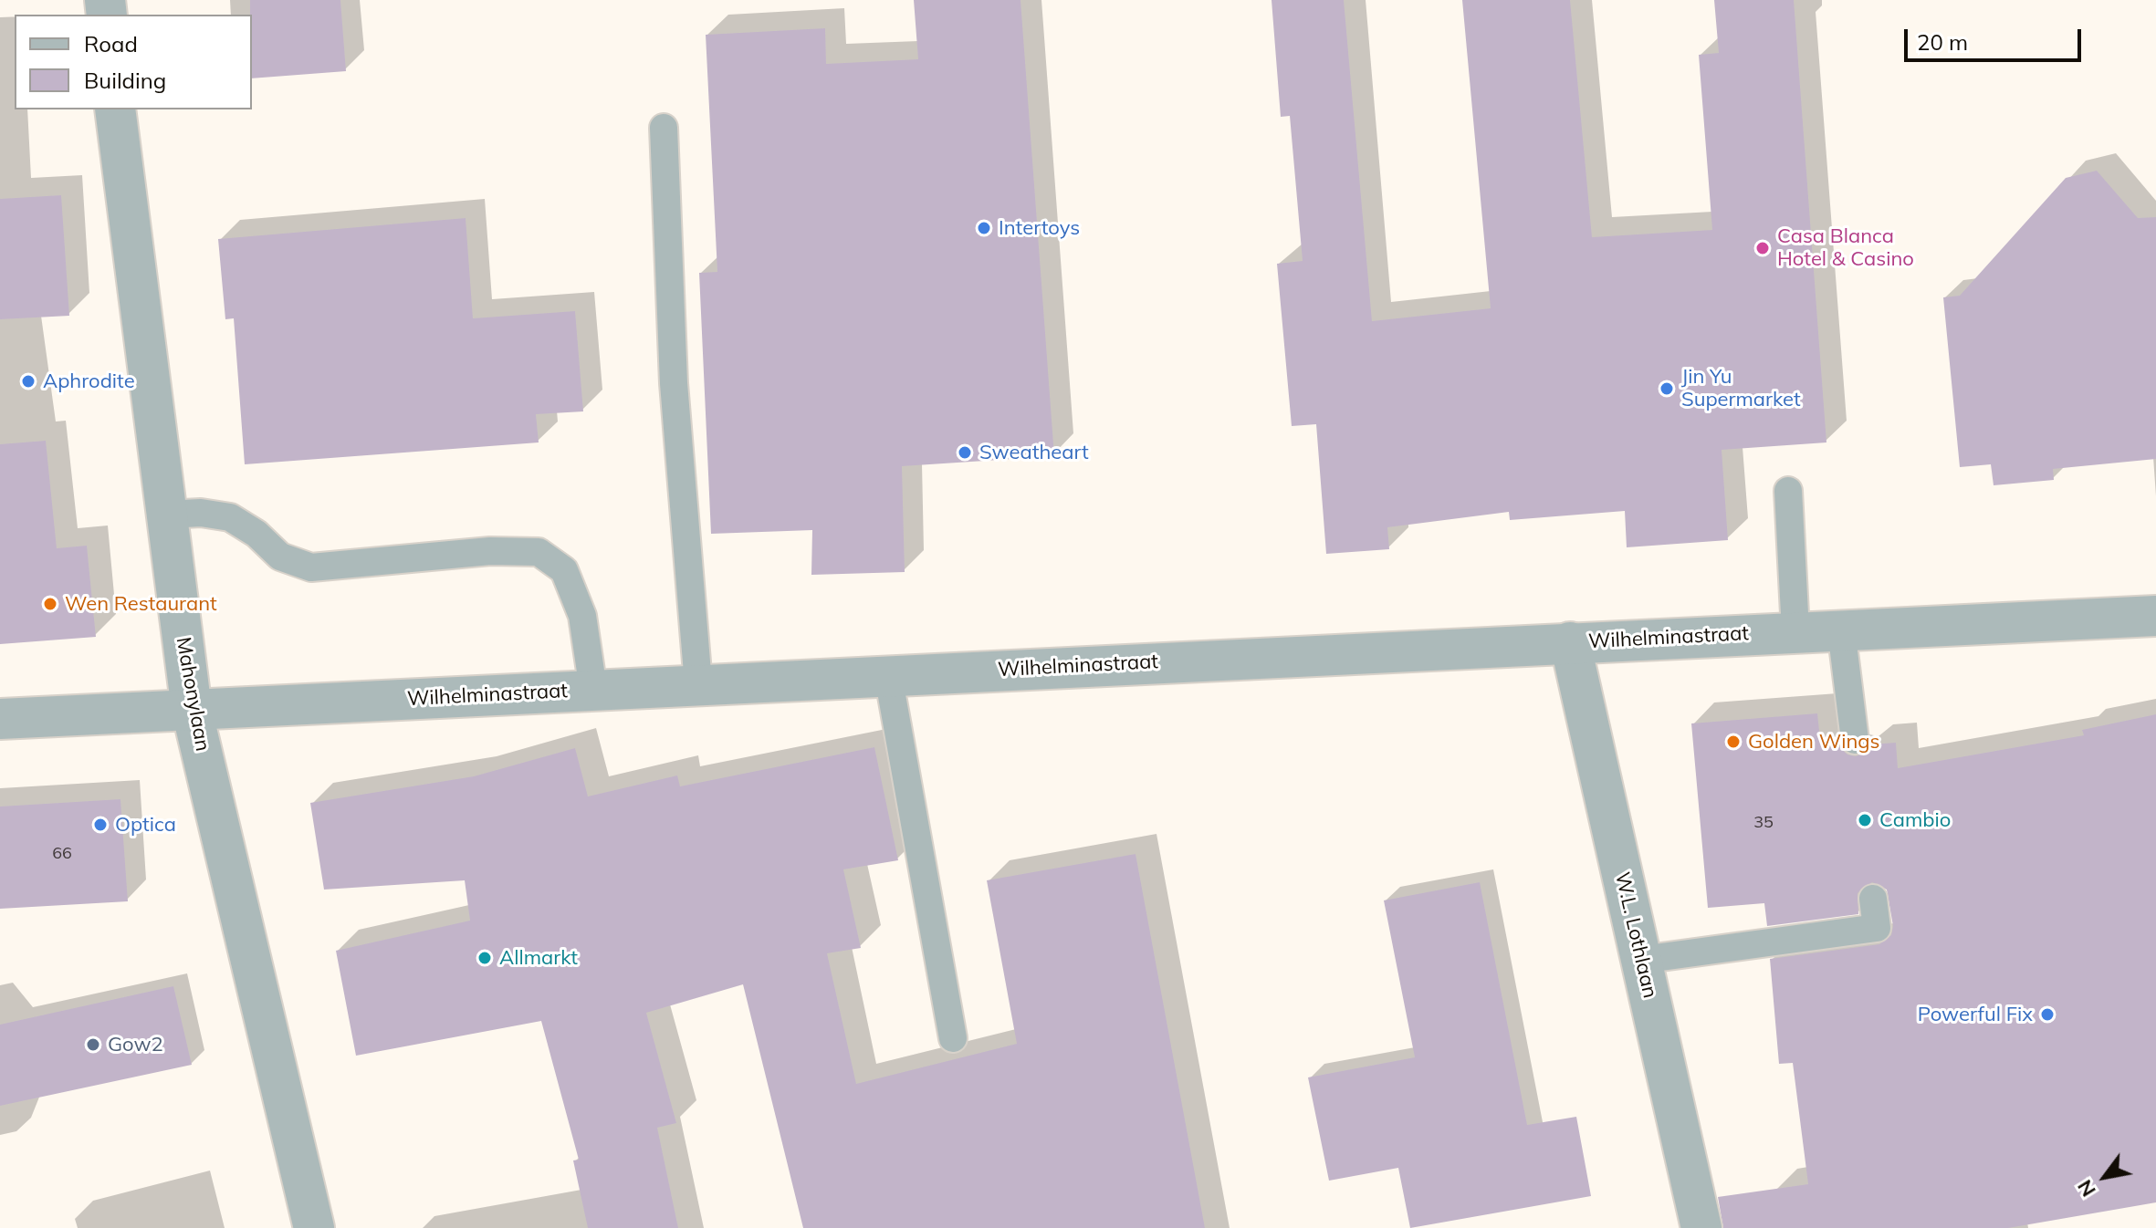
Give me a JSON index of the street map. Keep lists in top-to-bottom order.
{
  "streets": {
    "street": ["Wilhelminastraat", "Mahonylaan", "W.L. Lothlaan"]
  },
  "crossings": [
    ["Wilhelminastraat", "Mahonylaan"],
    ["Wilhelminastraat", "W.L. Lothlaan"]
  ],
  "places": [
    "Intertoys",
    "Casa Blanca Hotel & Casino",
    "Aphrodite",
    "Jin Yu Supermarket",
    "Sweatheart",
    "Wen Restaurant",
    "Golden Wings",
    "Cambio",
    "Optica",
    "Allmarkt",
    "Powerful Fix",
    "Gow2"
  ],
  "house_numbers": ["35", "66"],
  "legend": ["Road", "Building"],
  "scale_bar": "20 m",
  "north": "bottom left"
}
